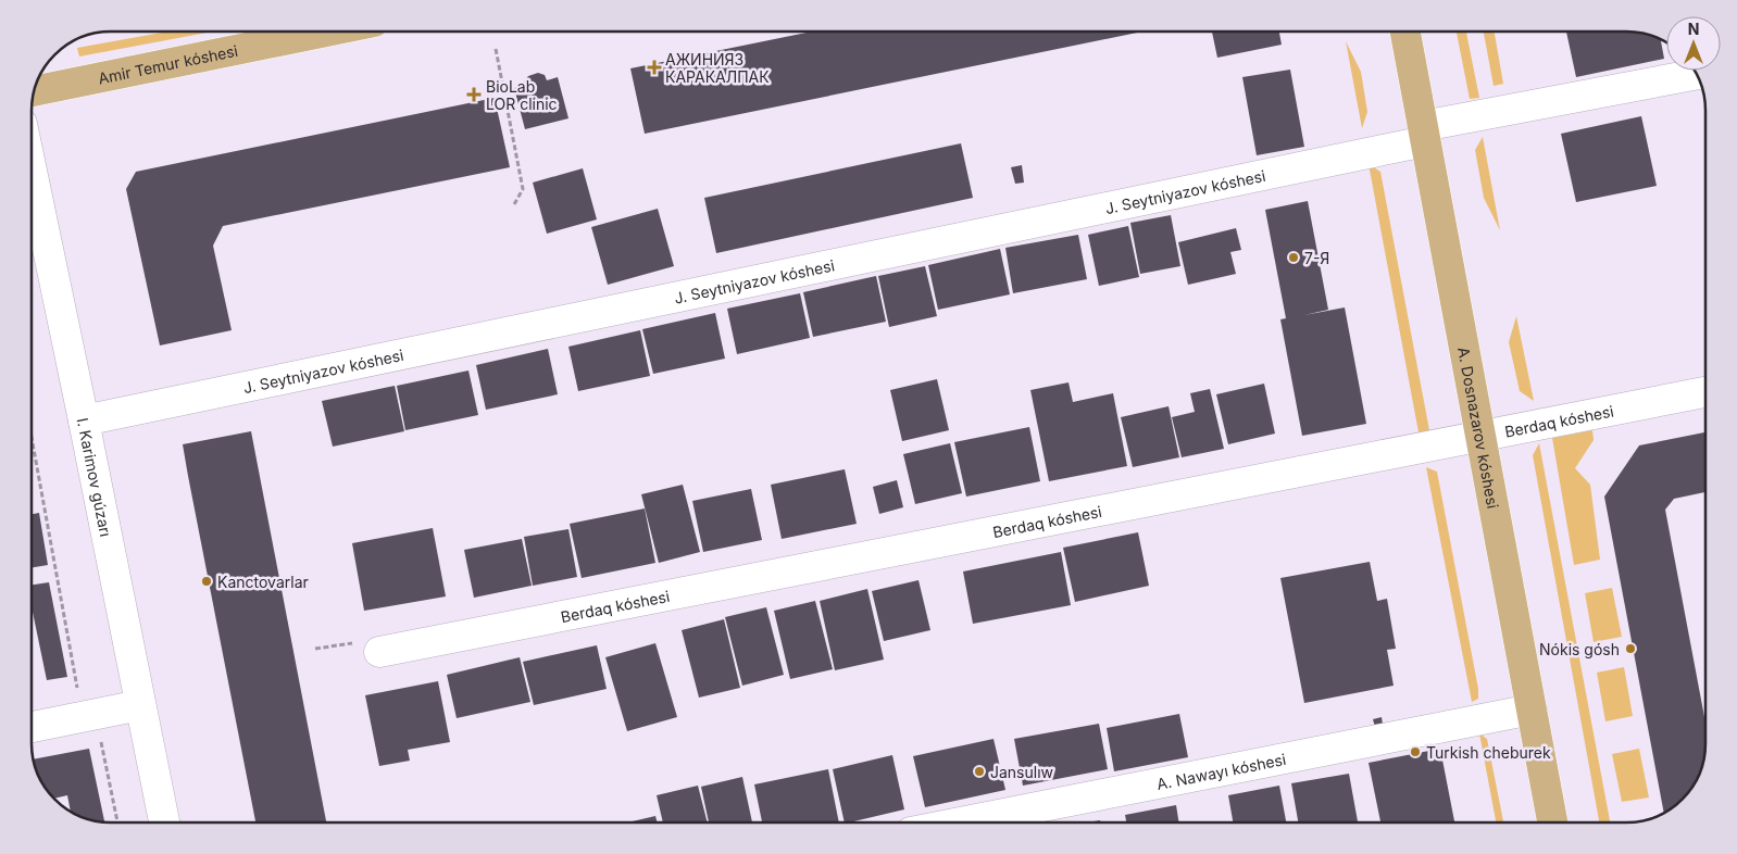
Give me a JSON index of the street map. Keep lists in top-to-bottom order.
{
  "streets": {
    "main road": ["Amir Temur kóshesi", "A. Dosnazarov kóshesi"],
    "street": [
      "J. Seytniyazov kóshesi",
      "Berdaq kóshesi",
      "I. Karimov gúzarı",
      "A. Nawayı kóshesi"
    ]
  },
  "crossings": [
    ["J. Seytniyazov kóshesi", "A. Dosnazarov kóshesi"],
    ["J. Seytniyazov kóshesi", "I. Karimov gúzarı"],
    ["Berdaq kóshesi", "A. Dosnazarov kóshesi"],
    ["A. Dosnazarov kóshesi", "A. Nawayı kóshesi"]
  ],
  "places": {
    "health": ["АЖИНИЯЗ КАРАКАЛПАК", "BioLab LOR clinic"],
    "other": [
      "7-Я",
      "Kanctovarlar",
      "Nókis gósh",
      "Turkish cheburek",
      "Jansulıw"
    ]
  },
  "north": "top"
}
